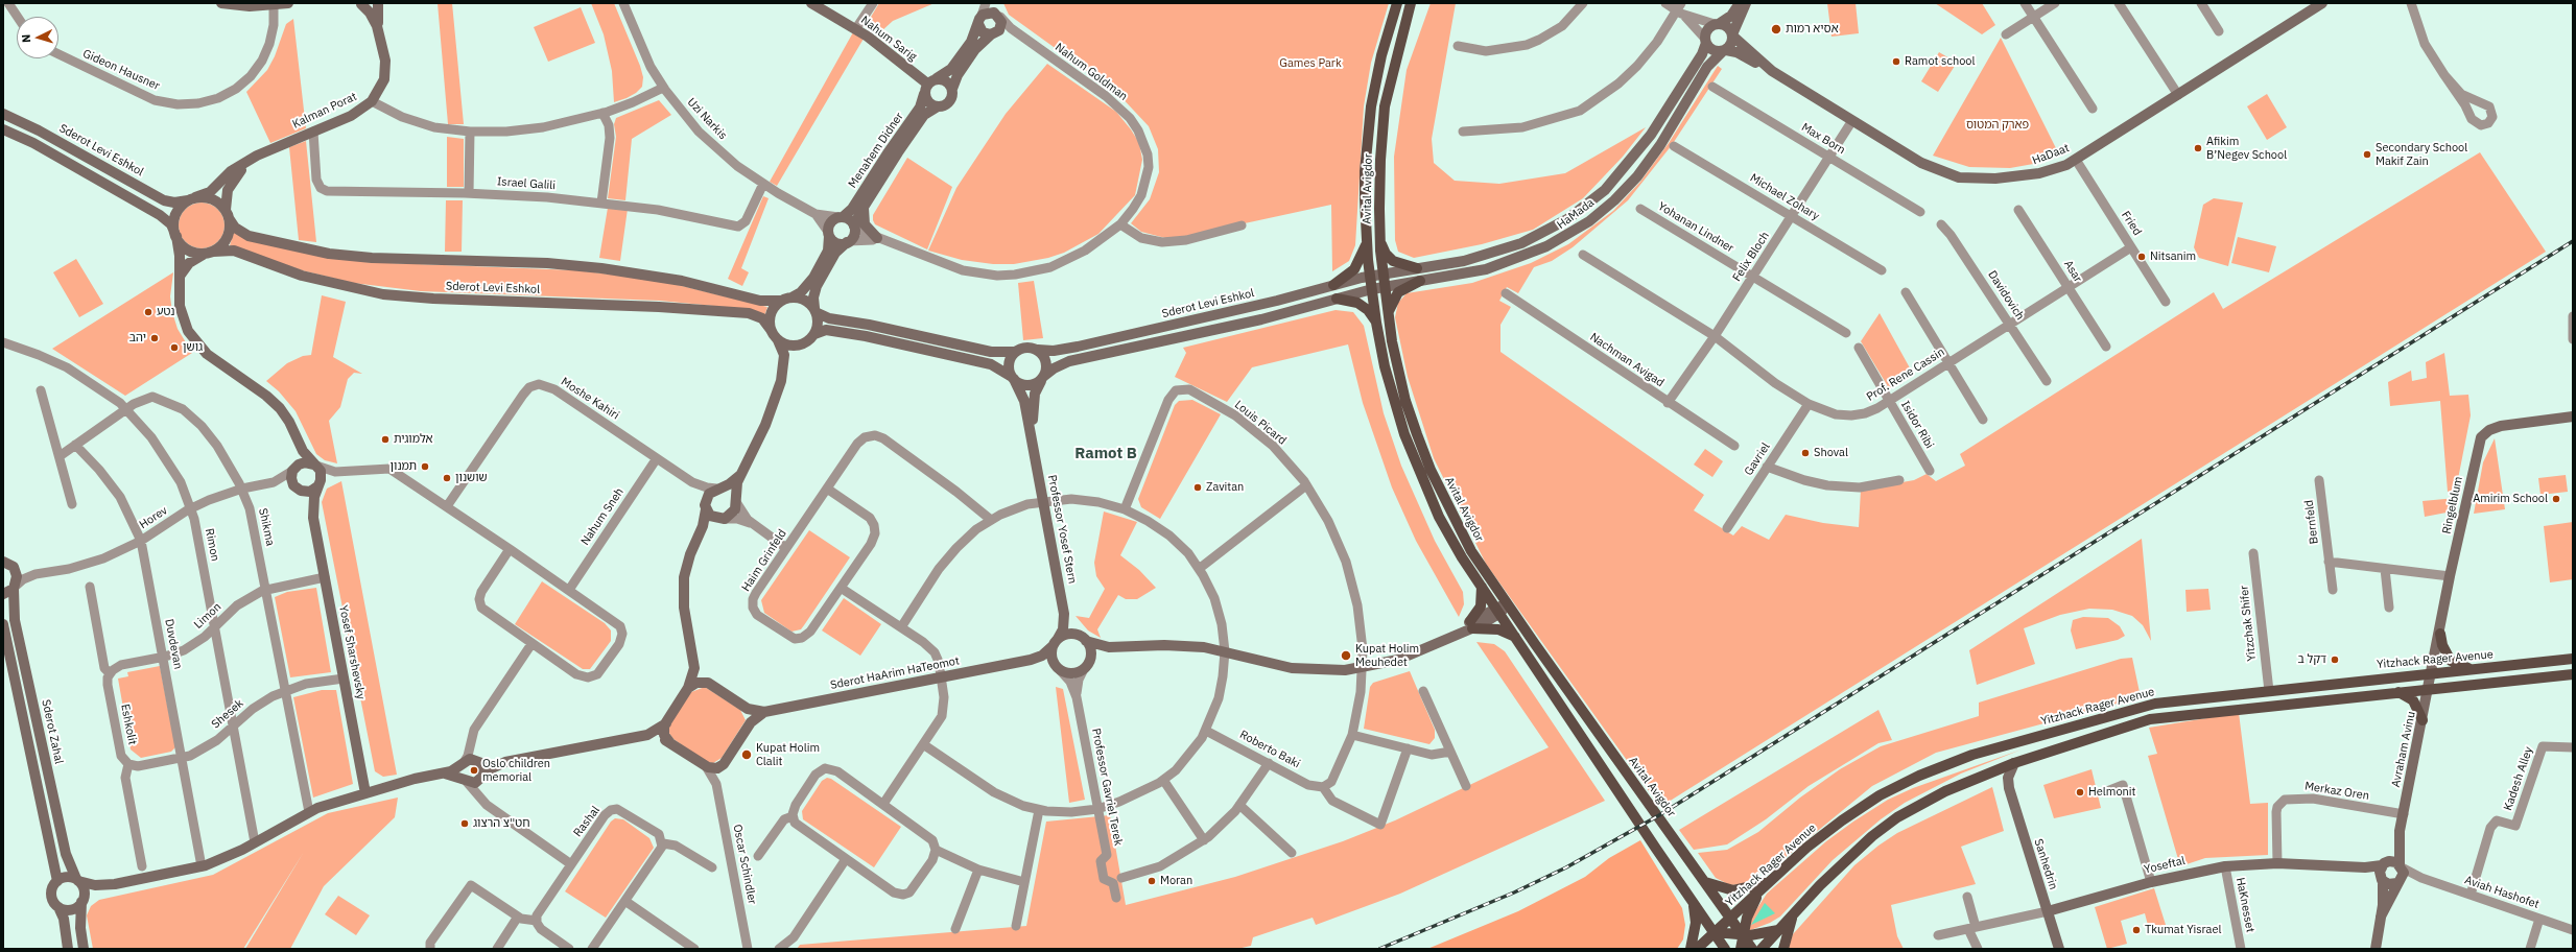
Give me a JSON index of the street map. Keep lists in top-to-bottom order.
{
  "streets": {
    "main road": ["Avital Avigdor", "Yitzhack Rager Avenue"],
    "street": [
      "Nahum Sarig",
      "Gideon Hausner",
      "Nahum Goldman",
      "Kalman Porat",
      "Uzi Narkis",
      "Max Born",
      "Sderot Levi Eshkol",
      "Menahem Didner",
      "HaDaat",
      "Israel Galili",
      "Michael Zohary",
      "HaMada",
      "Fried",
      "Yohanan Lindner",
      "Felix Bloch",
      "Asar",
      "Davidovich",
      "Nachman Avigad",
      "Prof. Rene Cassin",
      "Moshe Kahiri",
      "Louis Picard",
      "Isidor Ribi",
      "Gavriel",
      "Ringelblum",
      "Nahum Sneh",
      "Horev",
      "Bernfeld",
      "Shikma",
      "Professor Yosef Stern",
      "Rimon",
      "Haim Grinfeld",
      "Limon",
      "Yitzchak Shifer",
      "Duvdevan",
      "Yosef Sharshevsky",
      "Sderot HaArim HaTeomot",
      "Shesek",
      "Eshkolit",
      "Sderot Zahal",
      "Roberto Baki",
      "Avraham Avinu",
      "Kadesh Alley",
      "Professor Gavriel Terek",
      "Merkaz Oren",
      "Rashal",
      "Oscar Schindler",
      "Sanhedrin",
      "Yoseftal",
      "Aviah Hashofet",
      "HaKnesset"
    ]
  },
  "crossings": [
    ["Nahum Sarig", "Menahem Didner"],
    ["Nahum Goldman", "Uzi Narkis"],
    ["Nahum Goldman", "Menahem Didner"],
    ["Kalman Porat", "Sderot Levi Eshkol"],
    ["Kalman Porat", "Israel Galili"],
    ["Uzi Narkis", "Menahem Didner"],
    ["Uzi Narkis", "Israel Galili"],
    ["Max Born", "Felix Bloch"],
    ["Sderot Levi Eshkol", "Avital Avigdor"],
    ["Sderot Levi Eshkol", "HaMada"],
    ["Sderot Levi Eshkol", "Professor Yosef Stern"],
    ["HaDaat", "HaMada"],
    ["HaDaat", "Fried"],
    ["HaDaat", "Felix Bloch"],
    ["Avital Avigdor", "HaMada"],
    ["Avital Avigdor", "Yitzhack Rager Avenue"],
    ["Michael Zohary", "Felix Bloch"],
    ["Fried", "Prof. Rene Cassin"],
    ["Yohanan Lindner", "Felix Bloch"],
    ["Felix Bloch", "Nachman Avigad"],
    ["Felix Bloch", "Prof. Rene Cassin"],
    ["Asar", "Prof. Rene Cassin"],
    ["Davidovich", "Prof. Rene Cassin"],
    ["Prof. Rene Cassin", "Isidor Ribi"],
    ["Prof. Rene Cassin", "Gavriel"],
    ["Moshe Kahiri", "Nahum Sneh"],
    ["Ringelblum", "Yitzhack Rager Avenue"],
    ["Ringelblum", "Avraham Avinu"],
    ["Horev", "Shikma"],
    ["Horev", "Rimon"],
    ["Horev", "Duvdevan"],
    ["Horev", "Yosef Sharshevsky"],
    ["Horev", "Sderot Zahal"],
    ["Shikma", "Rimon"],
    ["Shikma", "Limon"],
    ["Shikma", "Duvdevan"],
    ["Shikma", "Shesek"],
    ["Professor Yosef Stern", "Sderot HaArim HaTeomot"],
    ["Professor Yosef Stern", "Professor Gavriel Terek"],
    ["Rimon", "Limon"],
    ["Rimon", "Shesek"],
    ["Limon", "Duvdevan"],
    ["Limon", "Yosef Sharshevsky"],
    ["Limon", "Eshkolit"],
    ["Yitzchak Shifer", "Yitzhack Rager Avenue"],
    ["Duvdevan", "Shesek"],
    ["Yosef Sharshevsky", "Shesek"],
    ["Yitzhack Rager Avenue", "Avraham Avinu"],
    ["Sderot HaArim HaTeomot", "Professor Gavriel Terek"],
    ["Sderot HaArim HaTeomot", "Oscar Schindler"],
    ["Shesek", "Eshkolit"],
    ["Avraham Avinu", "Merkaz Oren"],
    ["Avraham Avinu", "Yoseftal"],
    ["Avraham Avinu", "Aviah Hashofet"],
    ["Kadesh Alley", "Aviah Hashofet"],
    ["Merkaz Oren", "Yoseftal"],
    ["Sanhedrin", "Yoseftal"],
    ["Yoseftal", "Aviah Hashofet"],
    ["Yoseftal", "HaKnesset"]
  ],
  "districts": ["Ramot B"],
  "parks": ["Games Park", "פארק המטוס"],
  "places": [
    "אסיא רמות",
    "Ramot school",
    "Afikim B’Negev School",
    "Secondary School Makif Zain",
    "Nitsanim",
    "נטע",
    "יהב",
    "גושן",
    "אלמוגית",
    "Shoval",
    "תמנון",
    "שושנון",
    "Zavitan",
    "Amirim School",
    "Kupat Holim Meuhedet",
    "דקל ב",
    "Kupat Holim Clalit",
    "Oslo children memorial",
    "Helmonit",
    "חט''צ הרצוג",
    "Moran",
    "Tkumat Yisrael"
  ],
  "north": "left"
}
